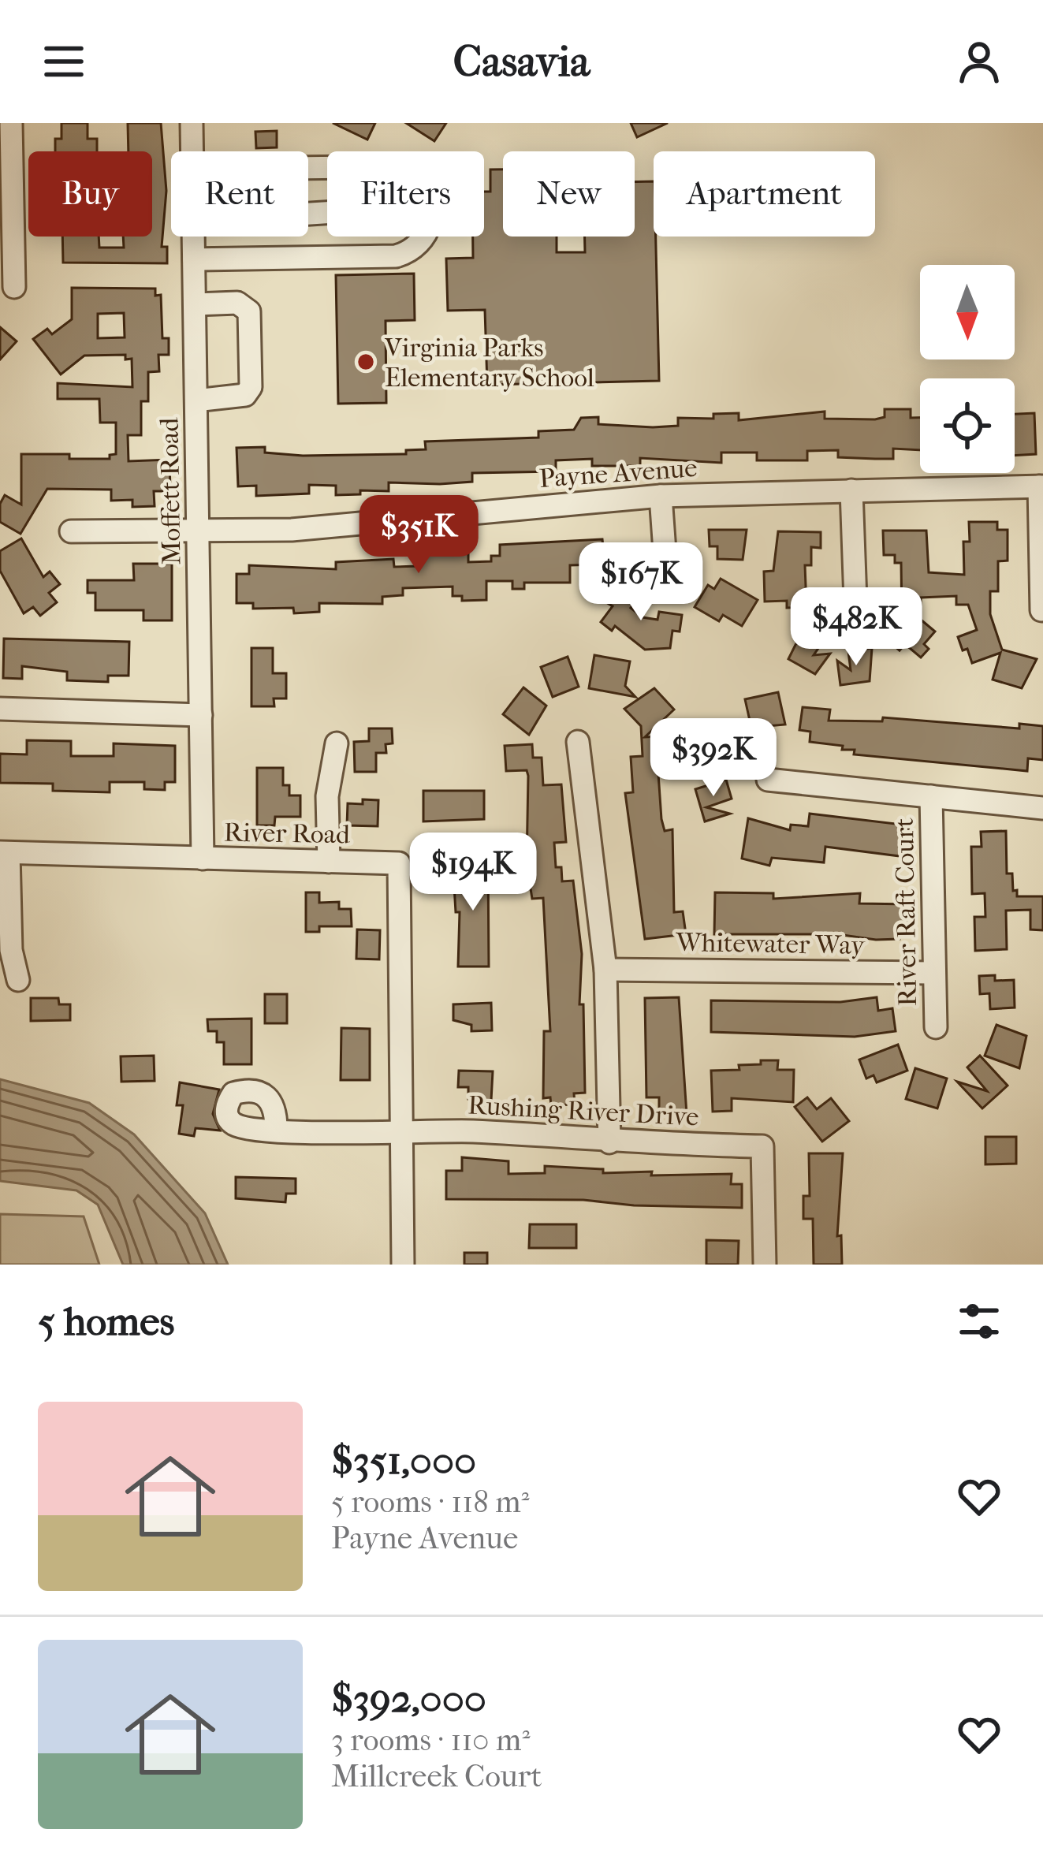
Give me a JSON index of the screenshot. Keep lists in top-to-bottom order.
{
  "streets": {
    "street": [
      "Payne Avenue",
      "Moffett Road",
      "River Road",
      "River Raft Court",
      "Whitewater Way",
      "Rushing River Drive"
    ]
  },
  "crossings": [
    ["Payne Avenue", "Moffett Road"],
    ["Moffett Road", "River Road"],
    ["River Road", "Rushing River Drive"],
    ["River Raft Court", "Whitewater Way"]
  ],
  "places": ["Virginia Parks Elementary School"],
  "north": "bottom",
  "page": {
    "header": "Casavia",
    "chip": [
      "Buy",
      "Rent",
      "Filters",
      "New",
      "Apartment"
    ],
    "price": [
      "$351K",
      "$167K",
      "$482K",
      "$392K",
      "$194K"
    ],
    "heading": "5 homes",
    "list": [
      {
        "name": "$351,000",
        "note": "5 rooms · 118 m² · Payne Avenue"
      },
      {
        "name": "$392,000",
        "note": "3 rooms · 110 m² · Millcreek Court"
      }
    ]
  }
}
